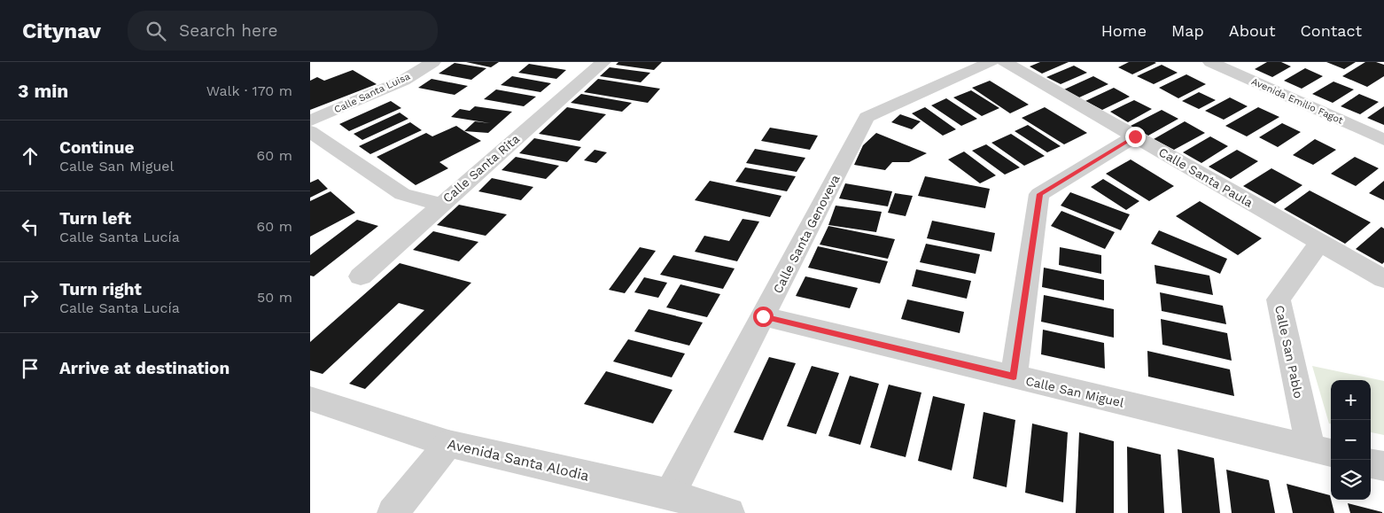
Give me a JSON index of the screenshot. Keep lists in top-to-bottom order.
{
  "streets": {
    "street": [
      "Calle Santa Luisa",
      "Avenida Emilio Fagot",
      "Calle Santa Rita",
      "Calle Santa Paula",
      "Calle Santa Genoveva",
      "Calle San Pablo",
      "Calle San Miguel",
      "Avenida Santa Alodia"
    ]
  },
  "crossings": [
    ["Calle Santa Paula", "Calle San Pablo"],
    ["Calle Santa Genoveva", "Calle San Miguel"],
    ["Calle Santa Genoveva", "Avenida Santa Alodia"],
    ["Calle San Pablo", "Calle San Miguel"]
  ],
  "page": {
    "header": "Citynav",
    "search": "Search here",
    "nav": [
      "Home",
      "Map",
      "About",
      "Contact"
    ],
    "heading": ["3 min", "Walk · 170 m"],
    "list": [
      ["Continue", "Calle San Miguel", "60 m"],
      ["Turn left", "Calle Santa Lucía", "60 m"],
      ["Turn right", "Calle Santa Lucía", "50 m"],
      "Arrive at destination"
    ],
    "map_buttons": ["+", "−"]
  }
}
